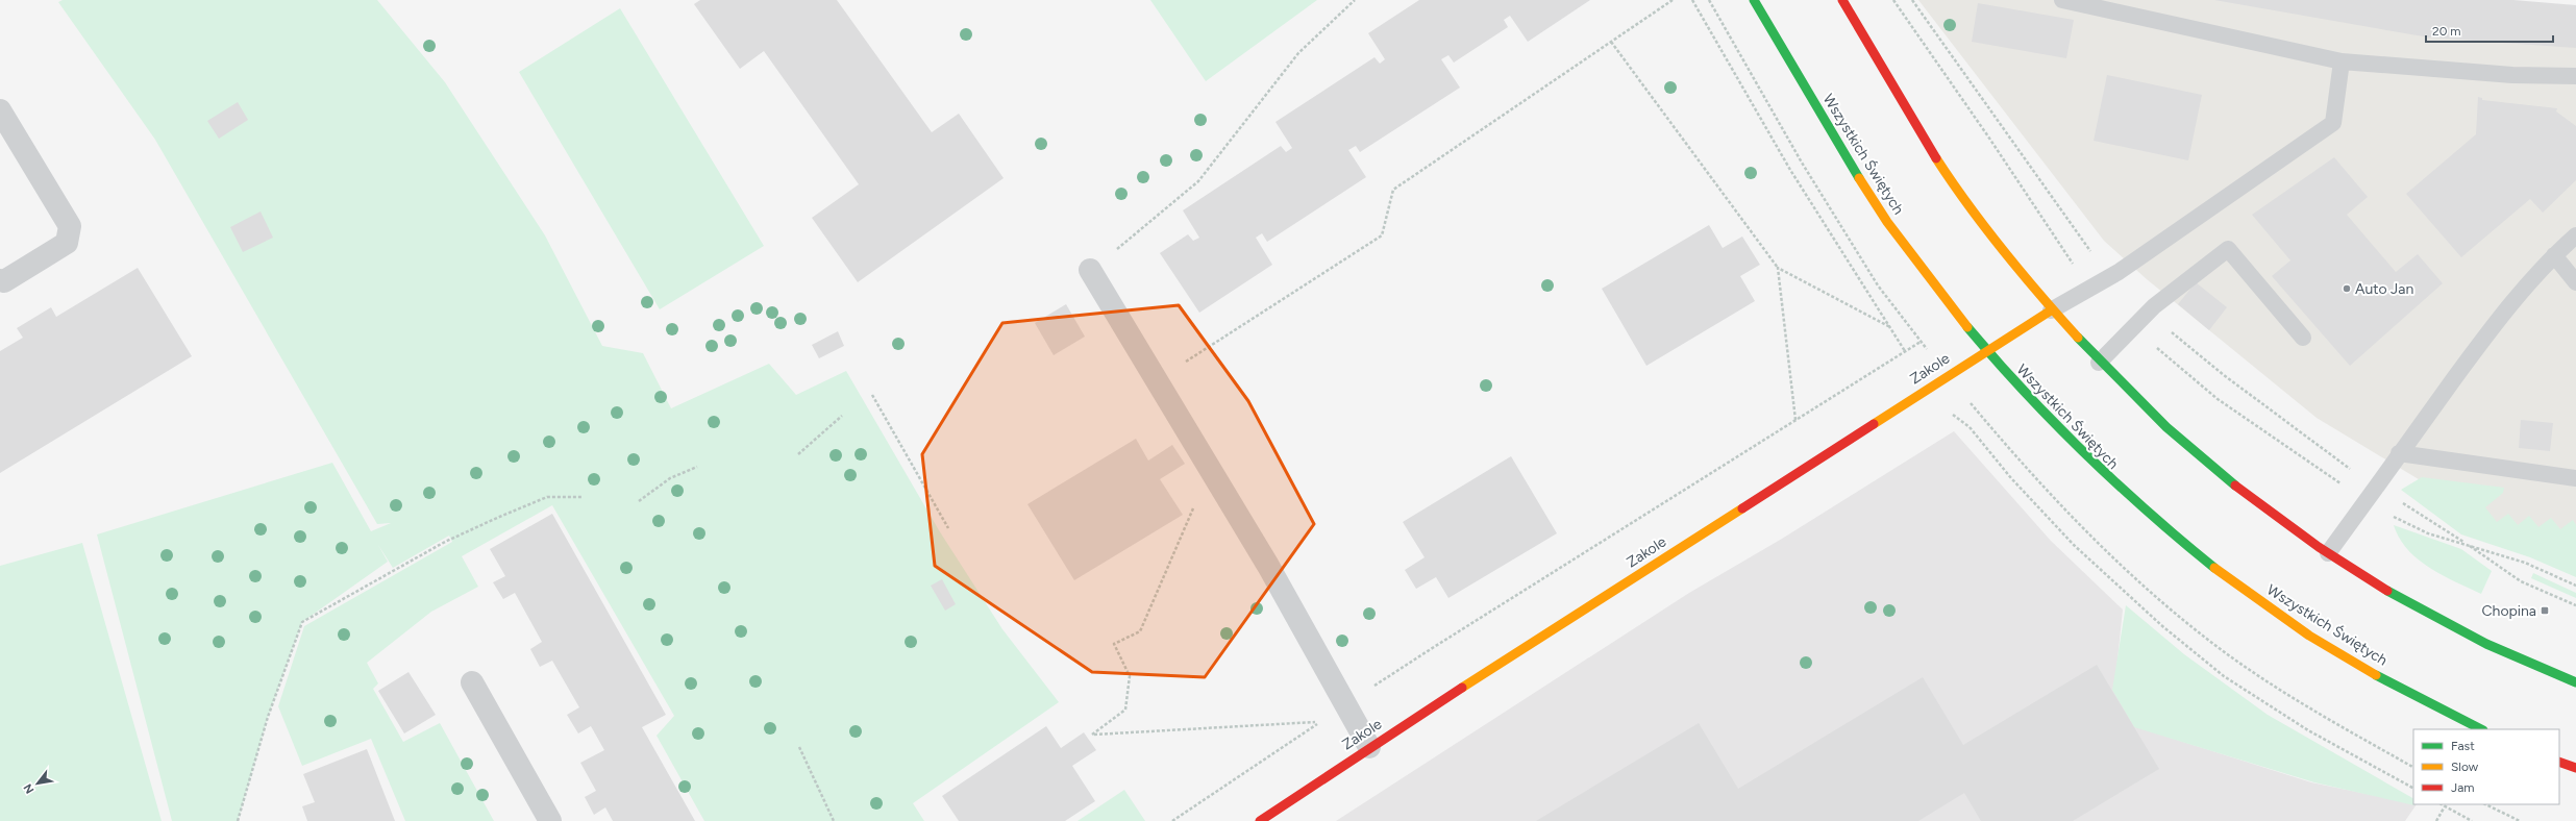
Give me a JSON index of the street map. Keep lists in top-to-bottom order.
{
  "streets": {
    "street": ["Wszystkich Świętych", "Zakole"]
  },
  "crossings": [
    ["Wszystkich Świętych", "Zakole"]
  ],
  "places": {
    "other": ["Auto Jan"],
    "transit": ["Chopina"]
  },
  "legend": ["Fast", "Slow", "Jam"],
  "scale_bar": "20 m",
  "north": "bottom left"
}
